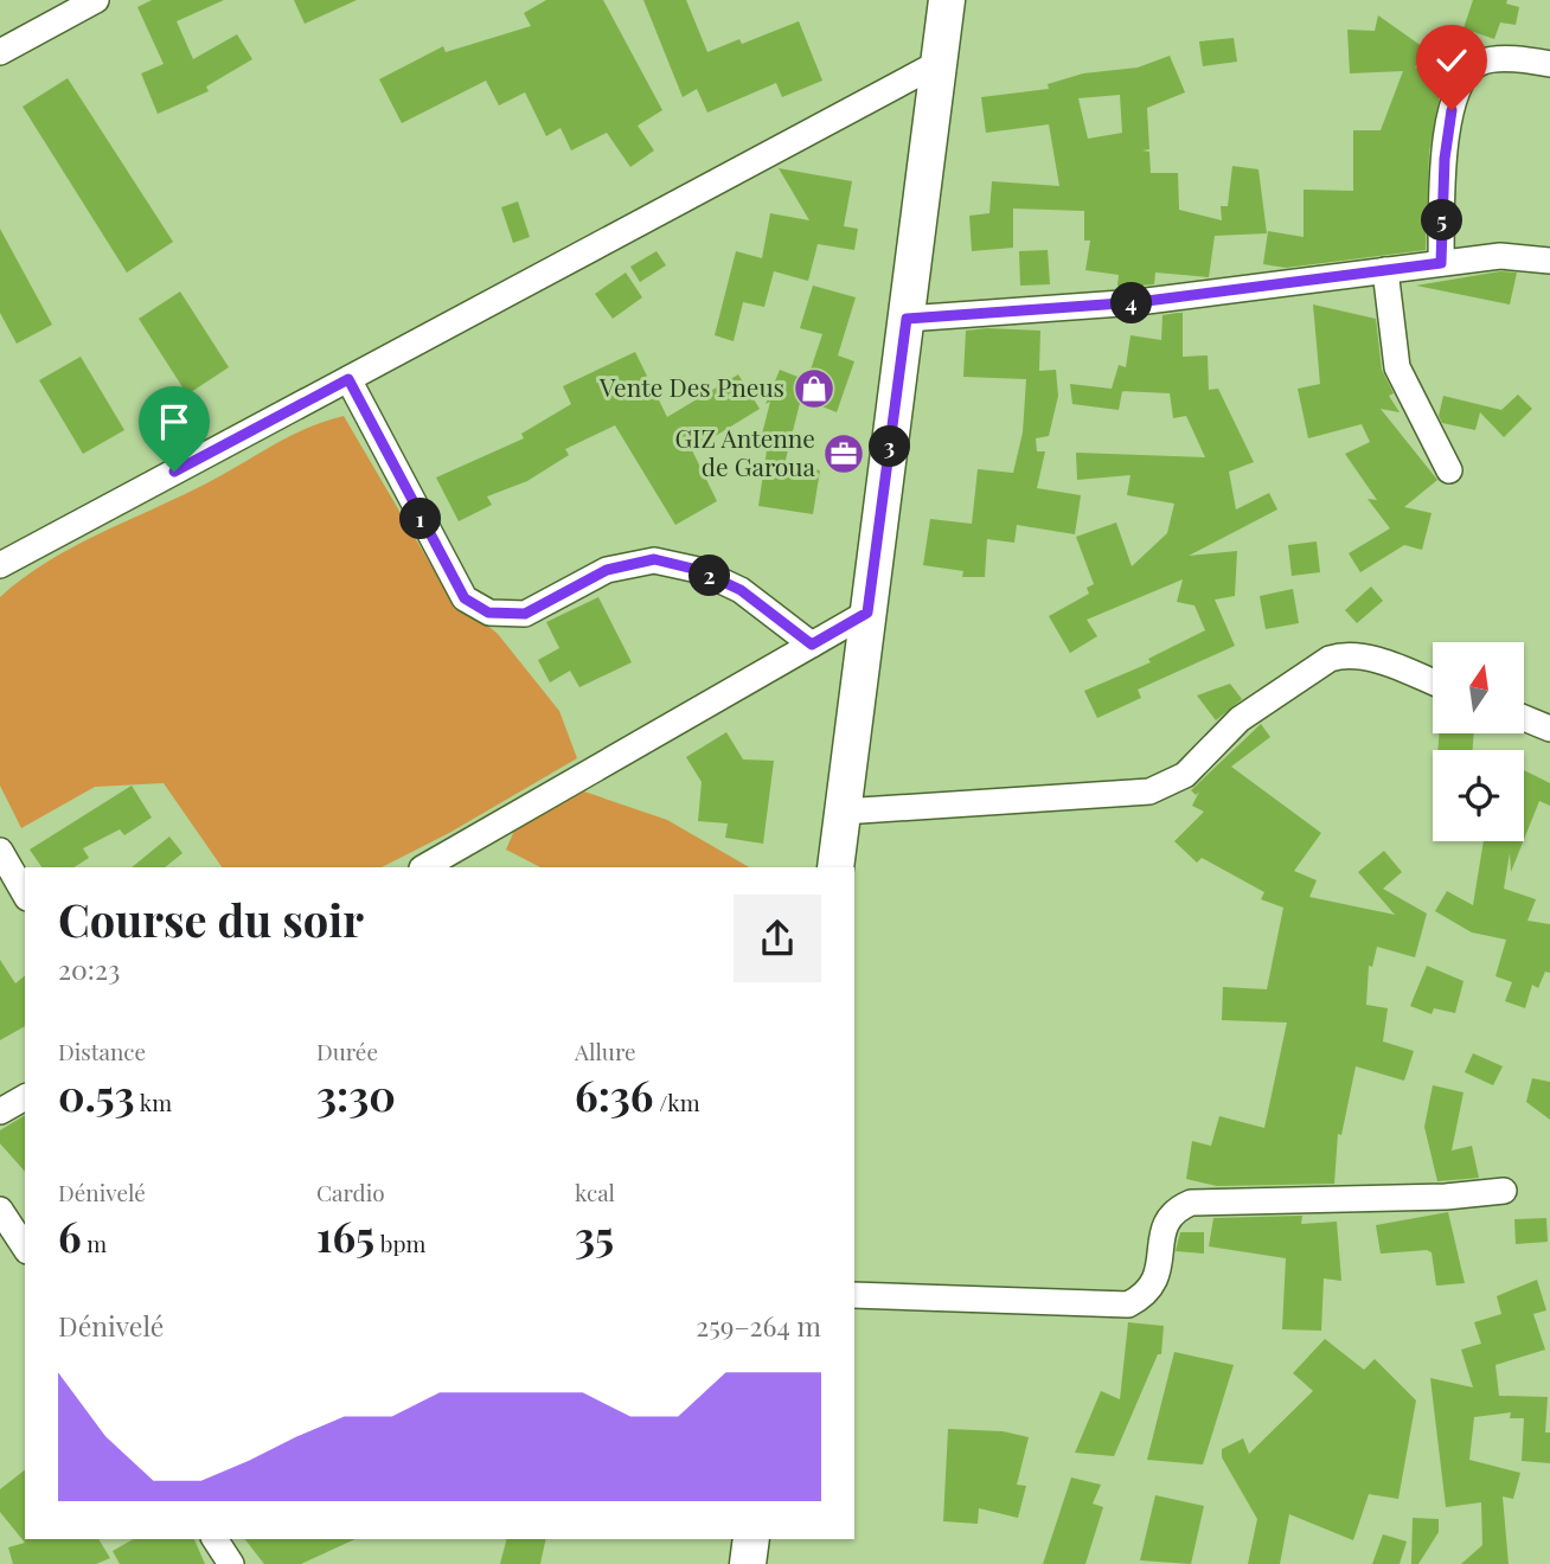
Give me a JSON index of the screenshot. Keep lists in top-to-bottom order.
{
  "places": {
    "shop": ["Vente Des Pneus"],
    "office": ["GIZ Antenne de Garoua"]
  },
  "north": "top",
  "page": {
    "pins": [
      "5",
      "4",
      "3",
      "1",
      "2"
    ],
    "heading": ["Course du soir", "20:23"],
    "stats": [
      ["Distance", "0.53 km"],
      ["Durée", "3:30"],
      ["Allure", "6:36 /km"],
      ["Dénivelé", "6 m"],
      ["Cardio", "165 bpm"],
      ["kcal", "35"]
    ],
    "chart": ["Dénivelé", "259–264 m"]
  }
}
